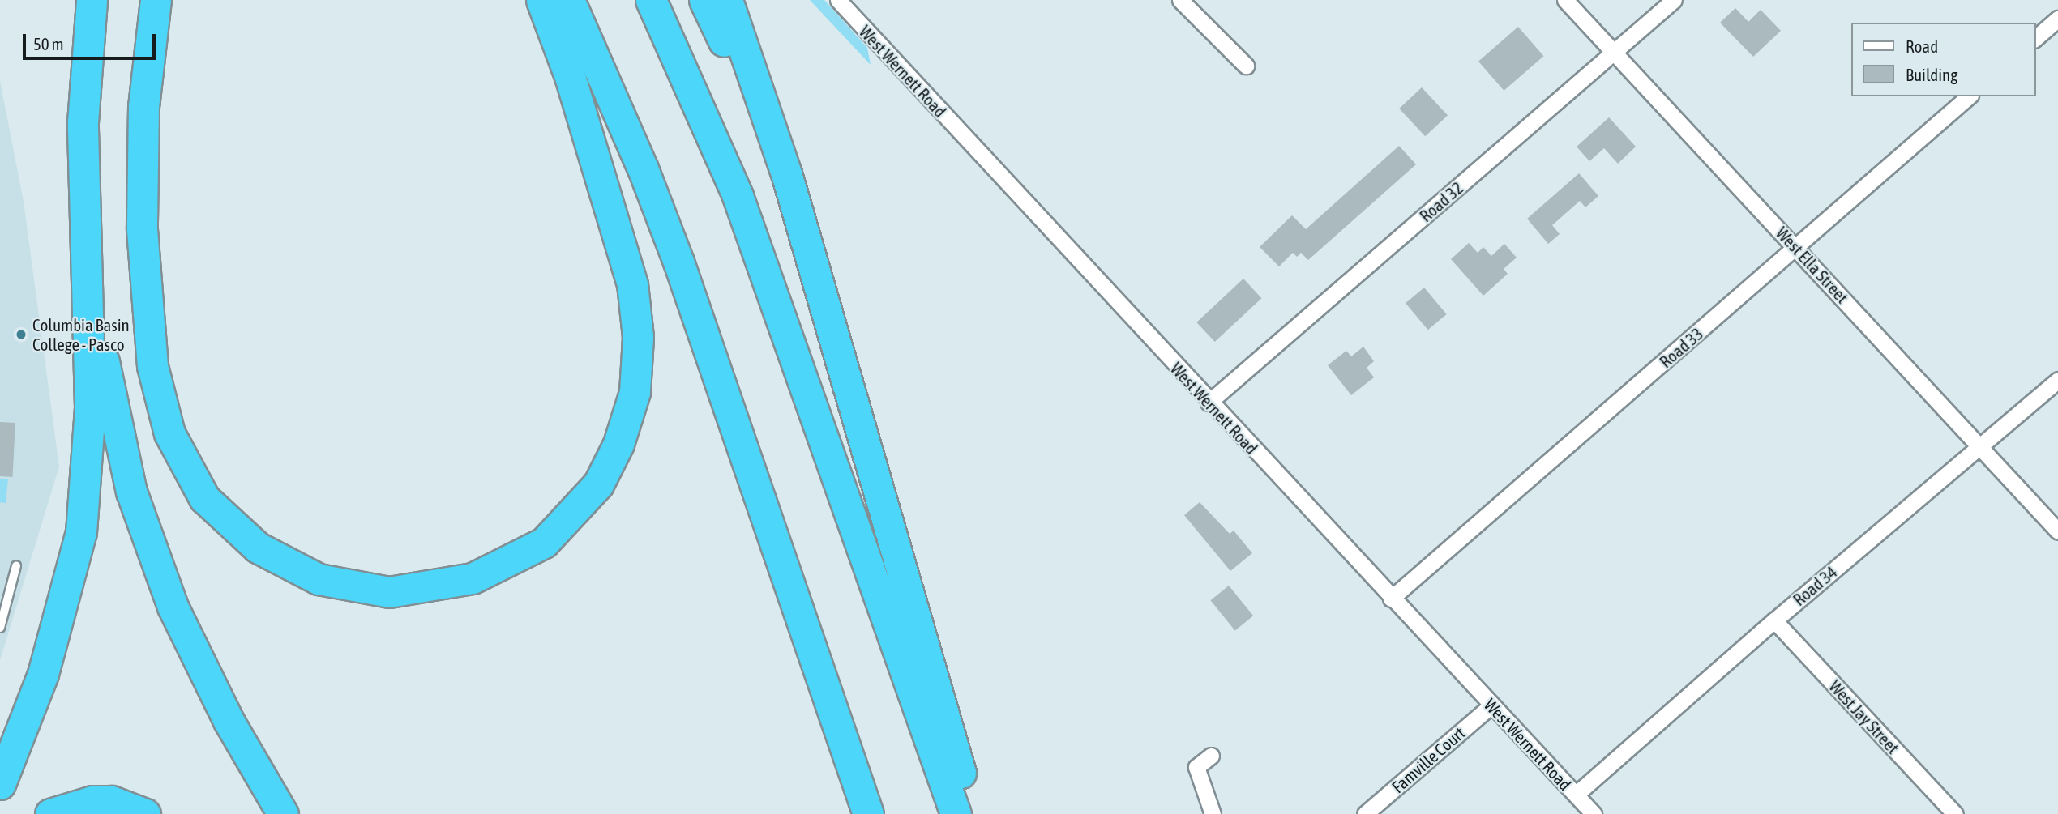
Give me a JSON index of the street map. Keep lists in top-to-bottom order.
{
  "streets": {
    "street": [
      "West Wernett Road",
      "Road 32",
      "West Ella Street",
      "Road 33",
      "Road 34",
      "West Jay Street",
      "Famville Court"
    ]
  },
  "crossings": [
    ["West Wernett Road", "Road 32"],
    ["West Wernett Road", "Road 33"],
    ["West Wernett Road", "Road 34"],
    ["West Wernett Road", "Famville Court"],
    ["Road 32", "West Ella Street"],
    ["West Ella Street", "Road 33"],
    ["West Ella Street", "Road 34"],
    ["Road 34", "West Jay Street"]
  ],
  "places": ["Columbia Basin College - Pasco"],
  "legend": ["Road", "Building"],
  "scale_bar": "50 m"
}
